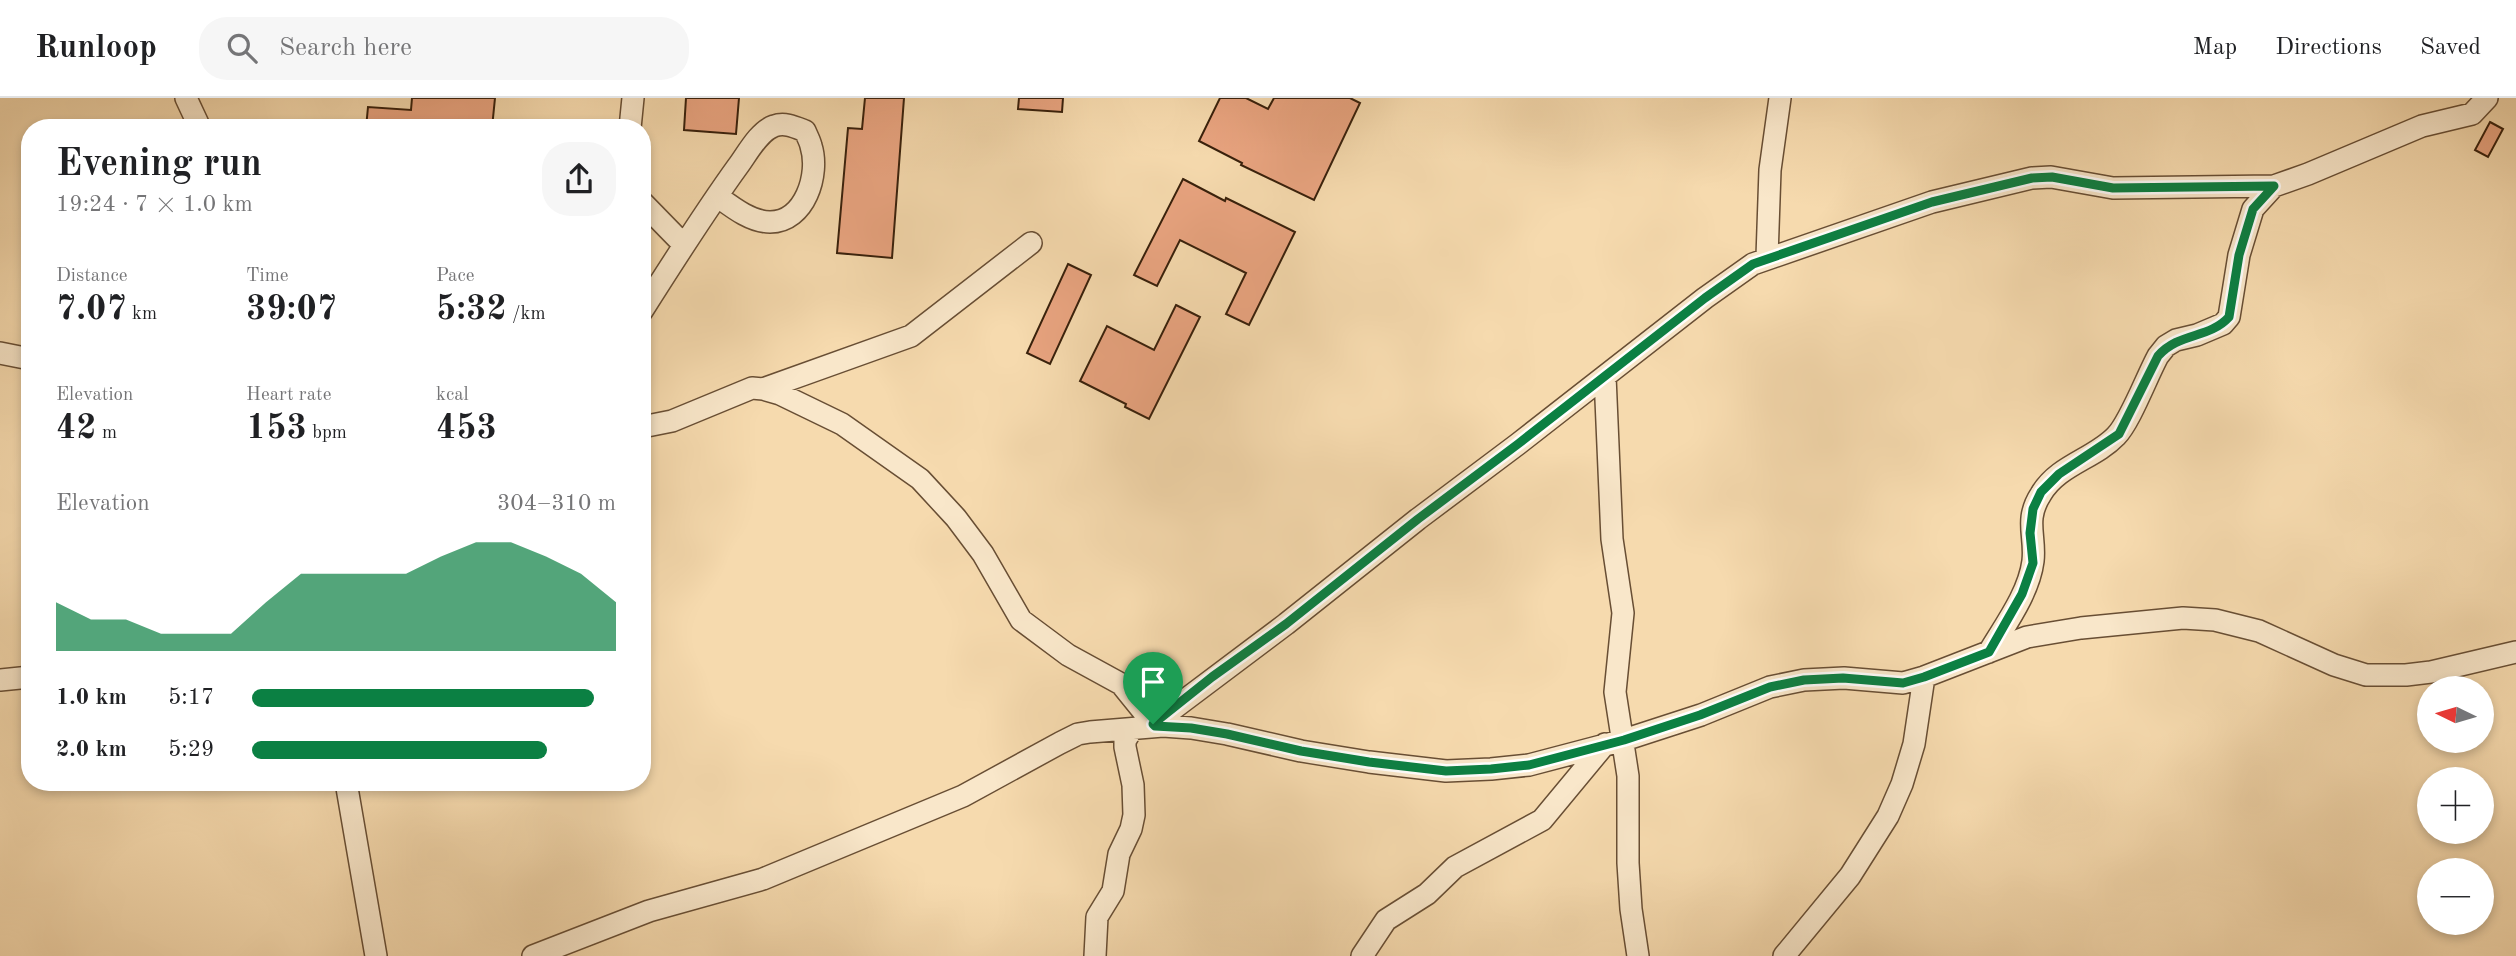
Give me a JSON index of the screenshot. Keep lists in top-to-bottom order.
{
  "north": "left",
  "page": {
    "header": "Runloop",
    "search": "Search here",
    "nav": ["Map", "Directions", "Saved"],
    "heading": ["Evening run", "19:24 · 7 × 1.0 km"],
    "stats": [
      ["Distance", "7.07 km"],
      ["Time", "39:07"],
      ["Pace", "5:32 /km"],
      ["Elevation", "42 m"],
      ["Heart rate", "153 bpm"],
      ["kcal", "453"]
    ],
    "chart": ["Elevation", "304–310 m"],
    "list": [
      {
        "name": "1.0 km",
        "note": "5:17"
      },
      {
        "name": "2.0 km",
        "note": "5:29"
      }
    ],
    "map_buttons": ["+", "−"]
  }
}
